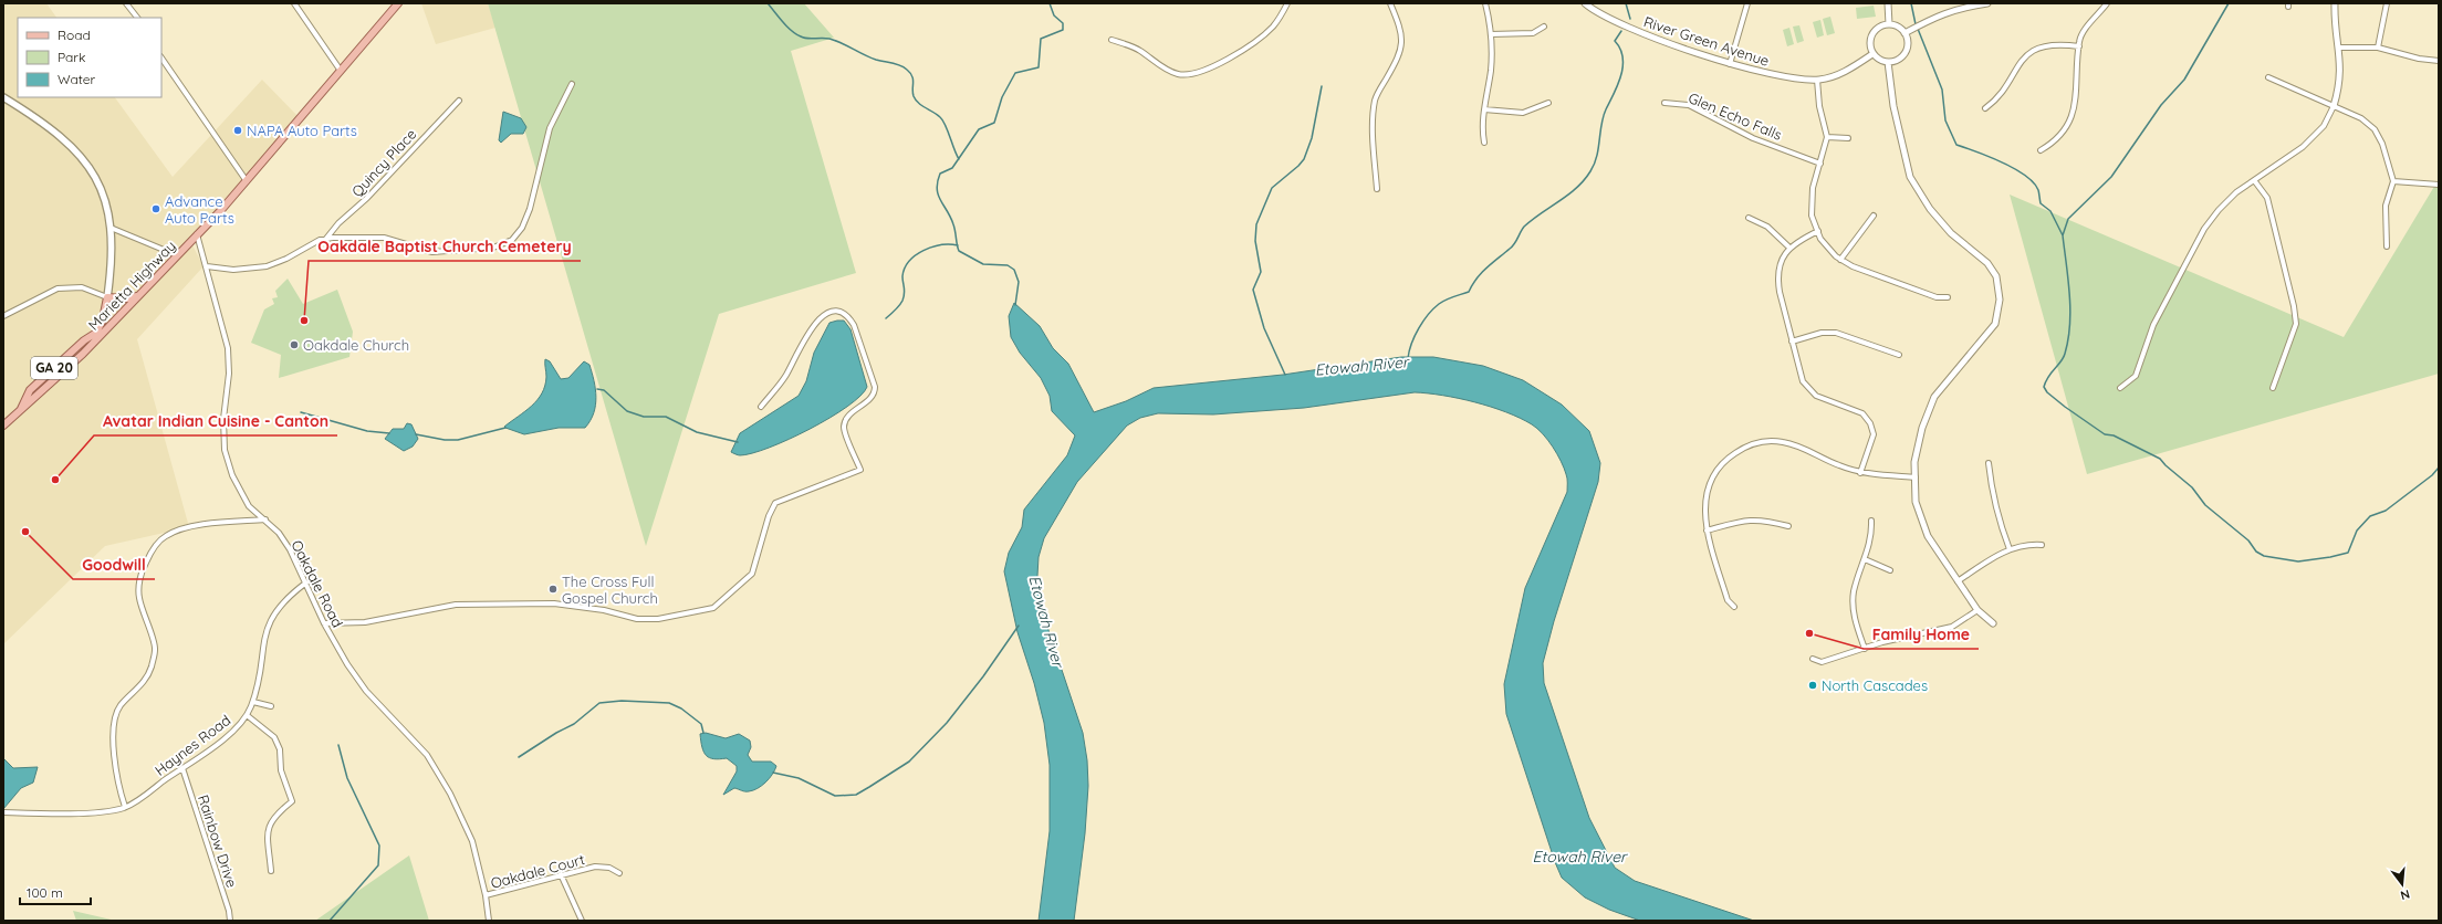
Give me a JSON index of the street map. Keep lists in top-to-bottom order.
{
  "streets": {
    "main road": ["Marietta Highway", "GA 20"],
    "street": [
      "River Green Avenue",
      "Glen Echo Falls",
      "Quincy Place",
      "Oakdale Road",
      "Haynes Road",
      "Rainbow Drive",
      "Oakdale Court"
    ]
  },
  "crossings": [
    ["Marietta Highway", "GA 20"],
    ["Marietta Highway", "Oakdale Road"],
    ["GA 20", "Oakdale Road"],
    ["Oakdale Road", "Haynes Road"],
    ["Oakdale Road", "Oakdale Court"],
    ["Haynes Road", "Rainbow Drive"]
  ],
  "water": ["Etowah River"],
  "places": [
    "NAPA Auto Parts",
    "Advance Auto Parts",
    "Oakdale Baptist Church Cemetery",
    "Oakdale Church",
    "Avatar Indian Cuisine - Canton",
    "Goodwill",
    "The Cross Full Gospel Church",
    "Family Home",
    "North Cascades"
  ],
  "legend": ["Road", "Park", "Water"],
  "scale_bar": "100 m",
  "north": "bottom"
}
